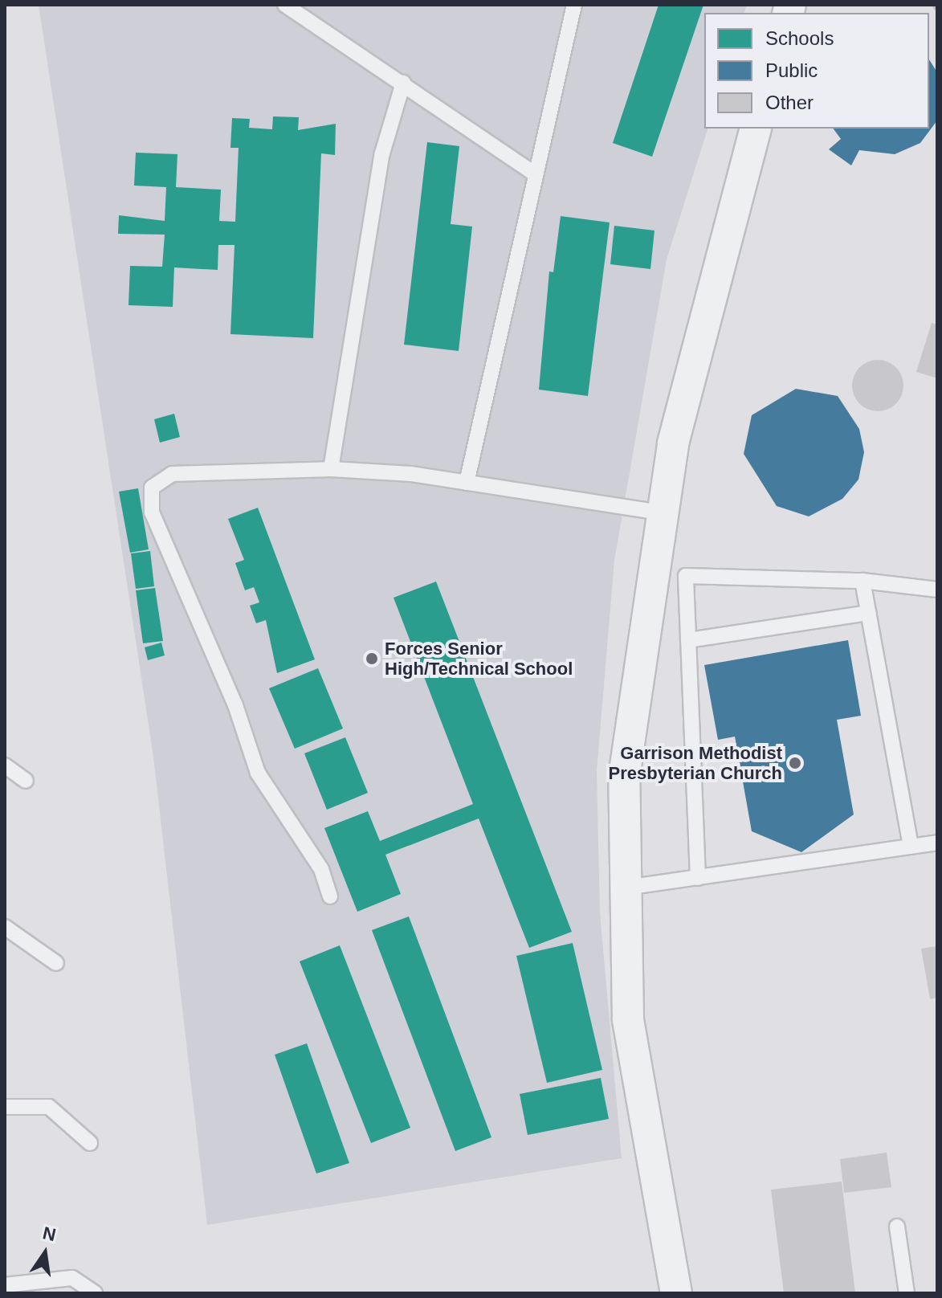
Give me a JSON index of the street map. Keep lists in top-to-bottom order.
{
  "places": ["Forces Senior High/Technical School", "Garrison Methodist Presbyterian Church"],
  "legend": ["Schools", "Public", "Other"],
  "north": "top"
}
